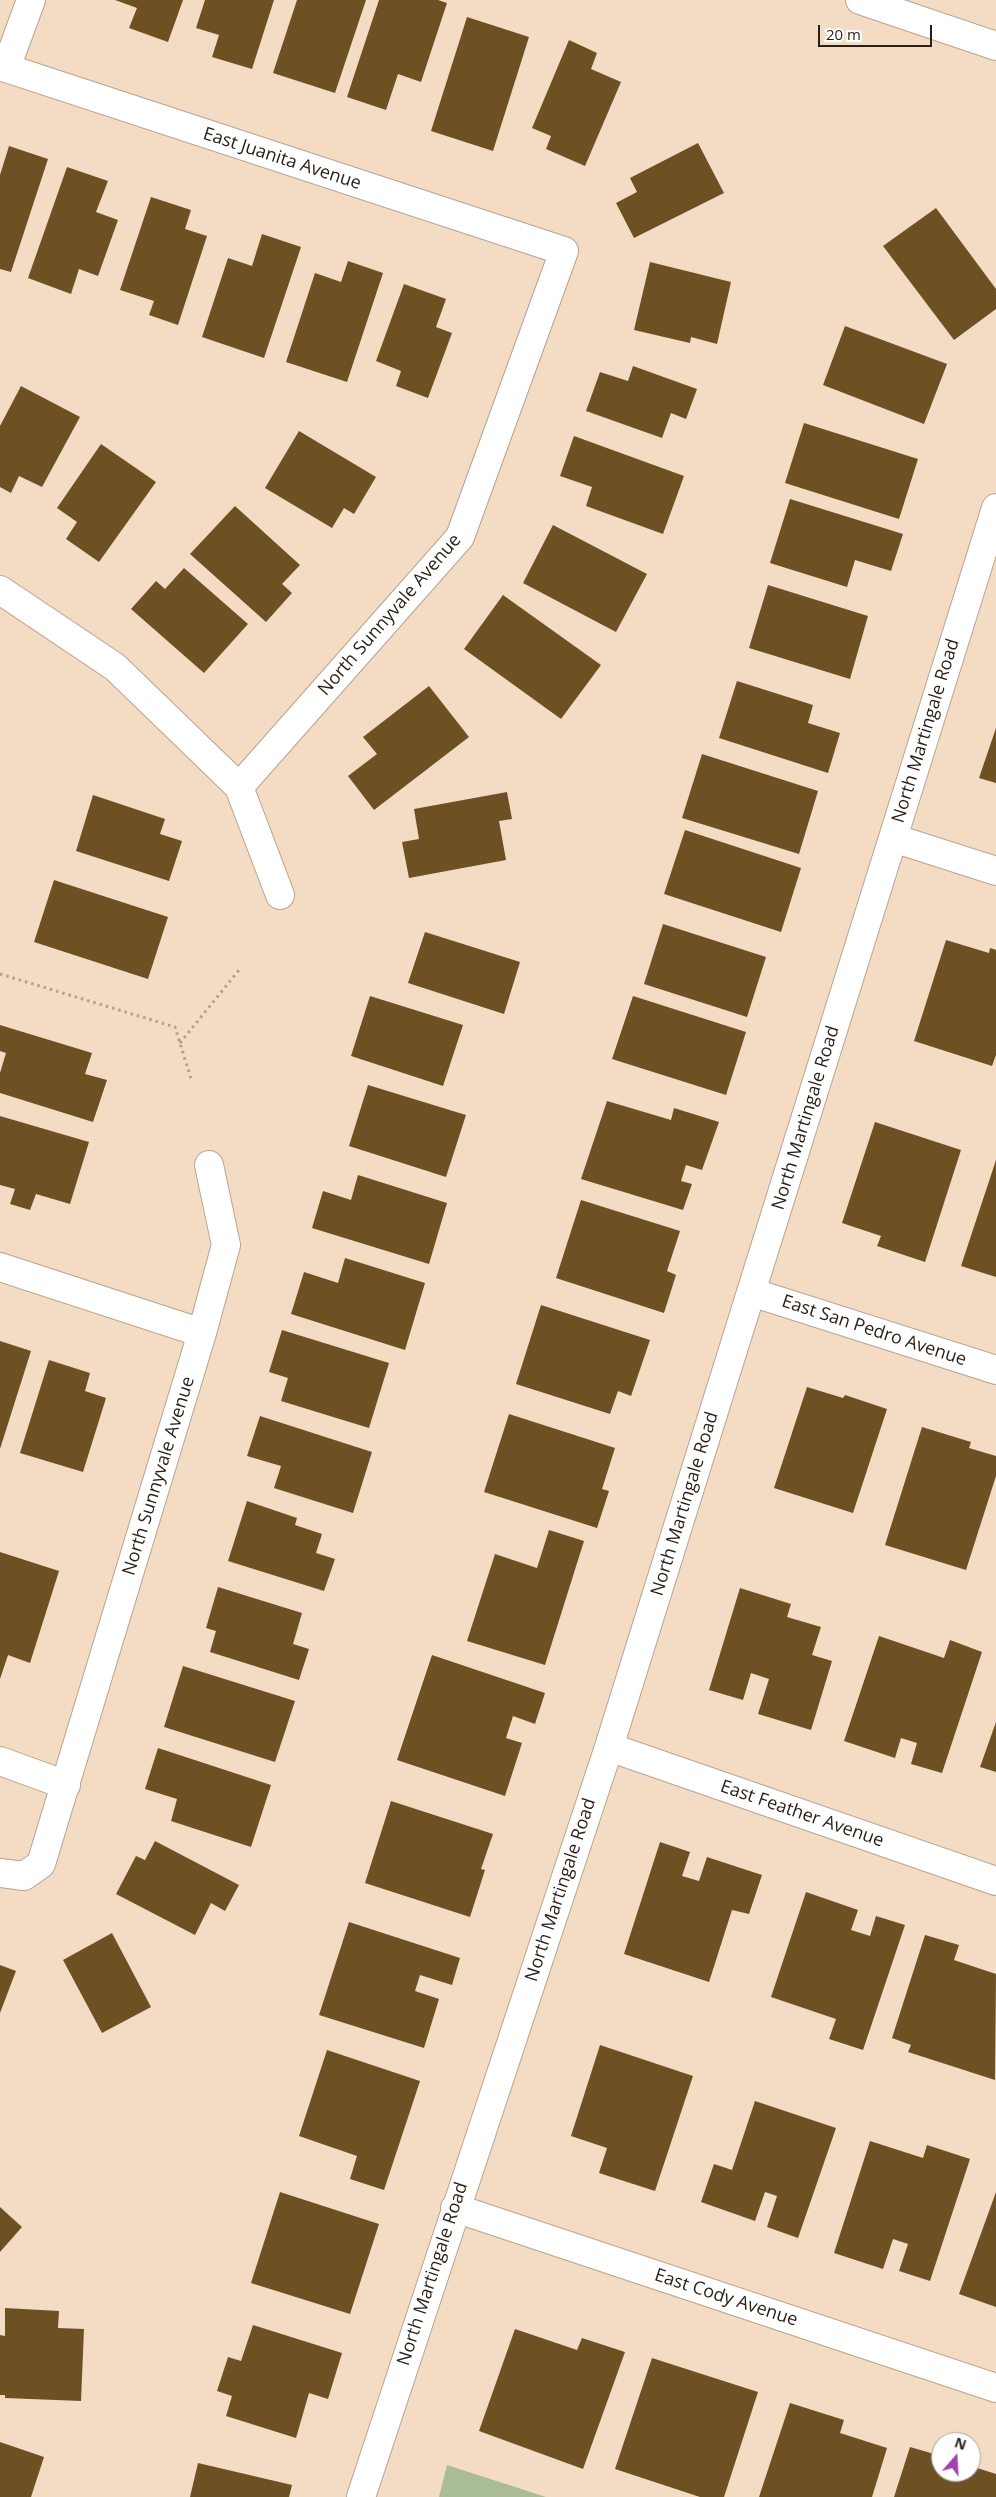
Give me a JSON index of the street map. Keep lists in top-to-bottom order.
{
  "streets": {
    "street": [
      "East Juanita Avenue",
      "North Sunnyvale Avenue",
      "North Martingale Road",
      "East San Pedro Avenue",
      "East Feather Avenue",
      "East Cody Avenue"
    ]
  },
  "crossings": [
    ["East Juanita Avenue", "North Sunnyvale Avenue"],
    ["North Martingale Road", "East San Pedro Avenue"],
    ["North Martingale Road", "East Feather Avenue"],
    ["North Martingale Road", "East Cody Avenue"]
  ],
  "scale_bar": "20 m",
  "north": "top"
}
